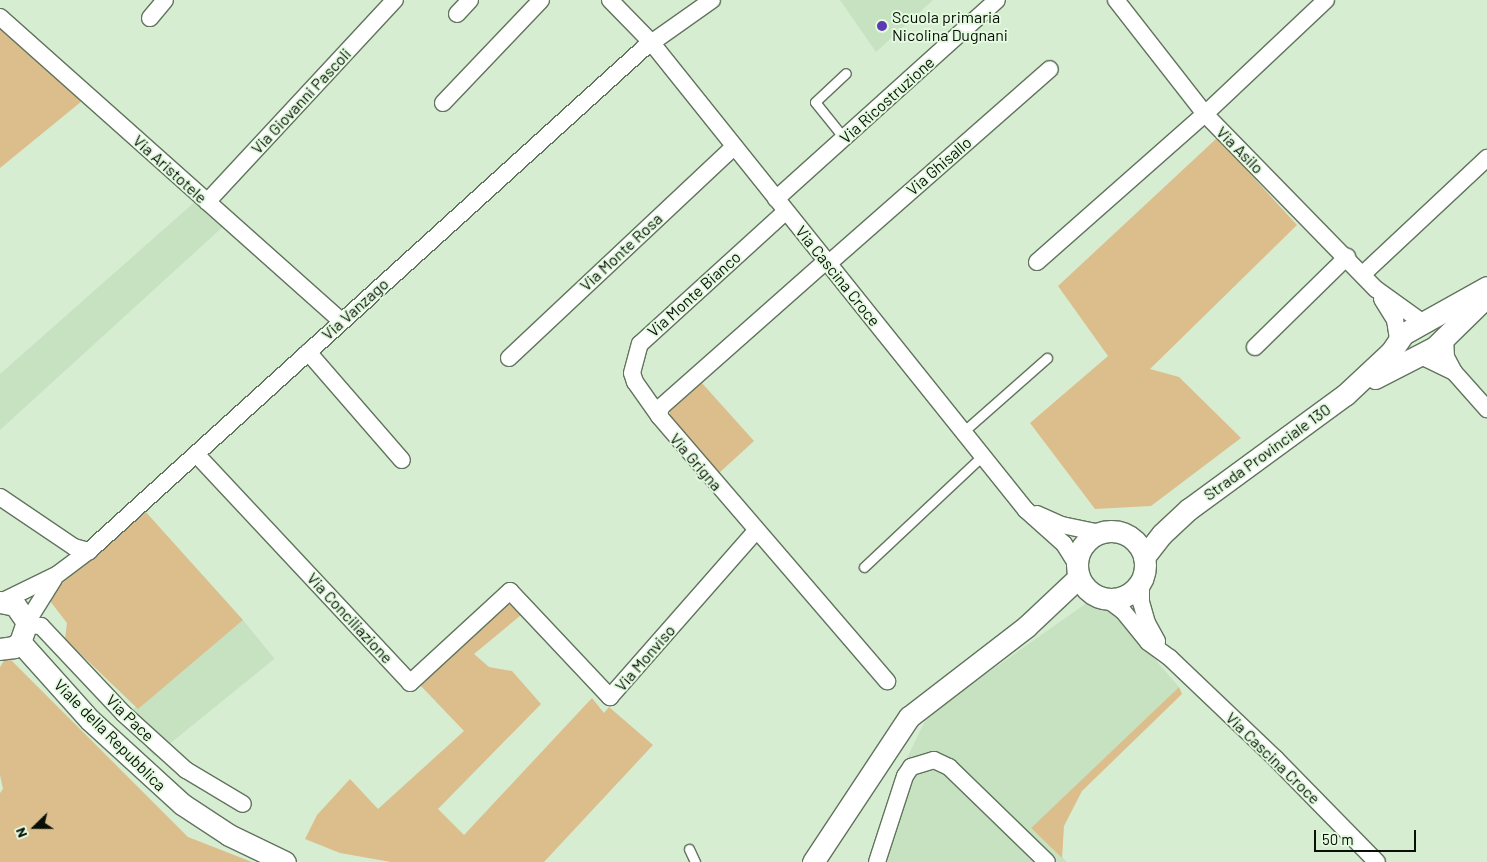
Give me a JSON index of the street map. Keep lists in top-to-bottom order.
{
  "streets": {
    "street": [
      "Via Ricostruzione",
      "Via Giovanni Pascoli",
      "Via Asilo",
      "Via Ghisallo",
      "Via Aristotele",
      "Via Monte Rosa",
      "Via Cascina Croce",
      "Via Monte Bianco",
      "Via Vanzago",
      "Strada Provinciale 130",
      "Via Grigna",
      "Via Conciliazione",
      "Via Monviso",
      "Via Pace",
      "Viale della Repubblica"
    ]
  },
  "crossings": [
    ["Via Ricostruzione", "Via Cascina Croce"],
    ["Via Ricostruzione", "Via Monte Bianco"],
    ["Via Giovanni Pascoli", "Via Aristotele"],
    ["Via Asilo", "Strada Provinciale 130"],
    ["Via Ghisallo", "Via Cascina Croce"],
    ["Via Aristotele", "Via Vanzago"],
    ["Via Monte Rosa", "Via Cascina Croce"],
    ["Via Cascina Croce", "Via Monte Bianco"],
    ["Via Cascina Croce", "Via Vanzago"],
    ["Via Cascina Croce", "Strada Provinciale 130"],
    ["Via Monte Bianco", "Via Grigna"],
    ["Via Vanzago", "Via Conciliazione"],
    ["Via Vanzago", "Via Pace"],
    ["Via Vanzago", "Viale della Repubblica"],
    ["Via Grigna", "Via Monviso"],
    ["Via Conciliazione", "Via Monviso"],
    ["Via Pace", "Viale della Repubblica"]
  ],
  "places": ["Scuola primaria Nicolina Dugnani"],
  "scale_bar": "50 m",
  "north": "left"
}
